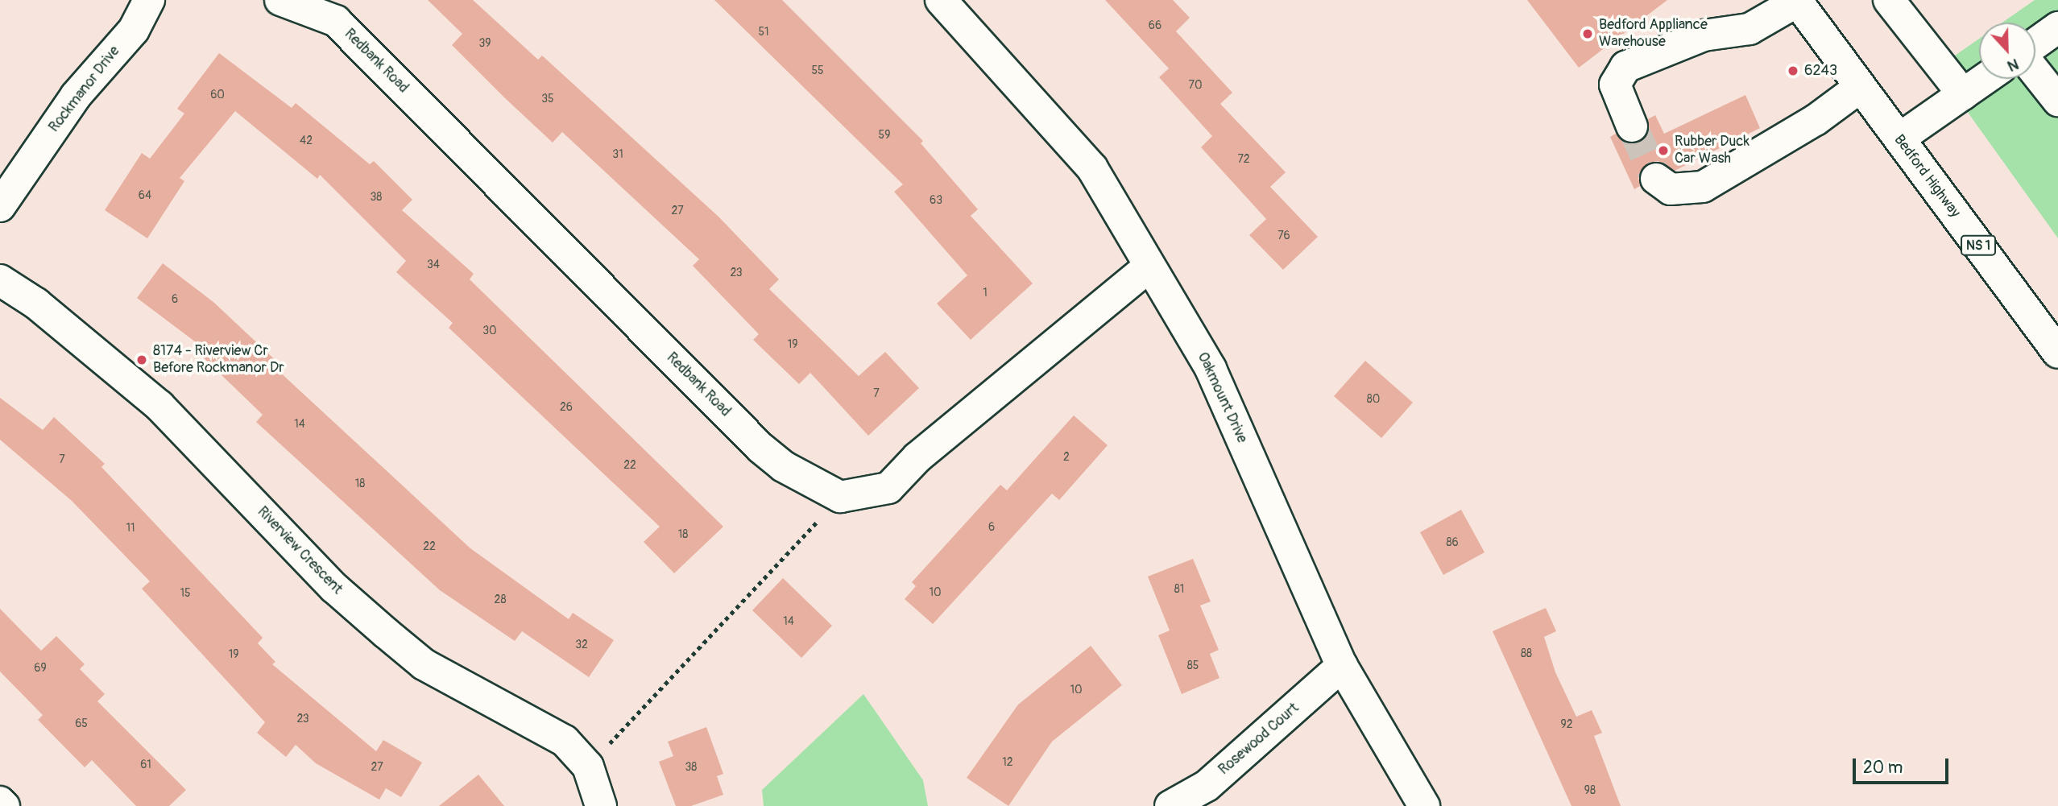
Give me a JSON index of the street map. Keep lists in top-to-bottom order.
{
  "streets": {
    "street": [
      "Redbank Road",
      "Rockmanor Drive",
      "Bedford Highway",
      "NS 1",
      "Oakmount Drive",
      "Riverview Crescent",
      "Rosewood Court"
    ]
  },
  "crossings": [
    ["Oakmount Drive", "Rosewood Court"]
  ],
  "places": [
    "Bedford Appliance Warehouse",
    "6243",
    "Rubber Duck Car Wash",
    "8174 - Riverview Cr Before Rockmanor Dr"
  ],
  "house_numbers": [
    "66",
    "51",
    "39",
    "55",
    "70",
    "60",
    "35",
    "59",
    "42",
    "31",
    "72",
    "64",
    "38",
    "63",
    "27",
    "76",
    "34",
    "23",
    "1",
    "6",
    "30",
    "19",
    "7",
    "80",
    "26",
    "14",
    "2",
    "7",
    "22",
    "18",
    "6",
    "11",
    "18",
    "86",
    "22",
    "81",
    "10",
    "15",
    "28",
    "14",
    "32",
    "88",
    "19",
    "85",
    "69",
    "10",
    "23",
    "65",
    "92",
    "12",
    "61",
    "27",
    "38",
    "98"
  ],
  "scale_bar": "20 m",
  "north": "bottom"
}
